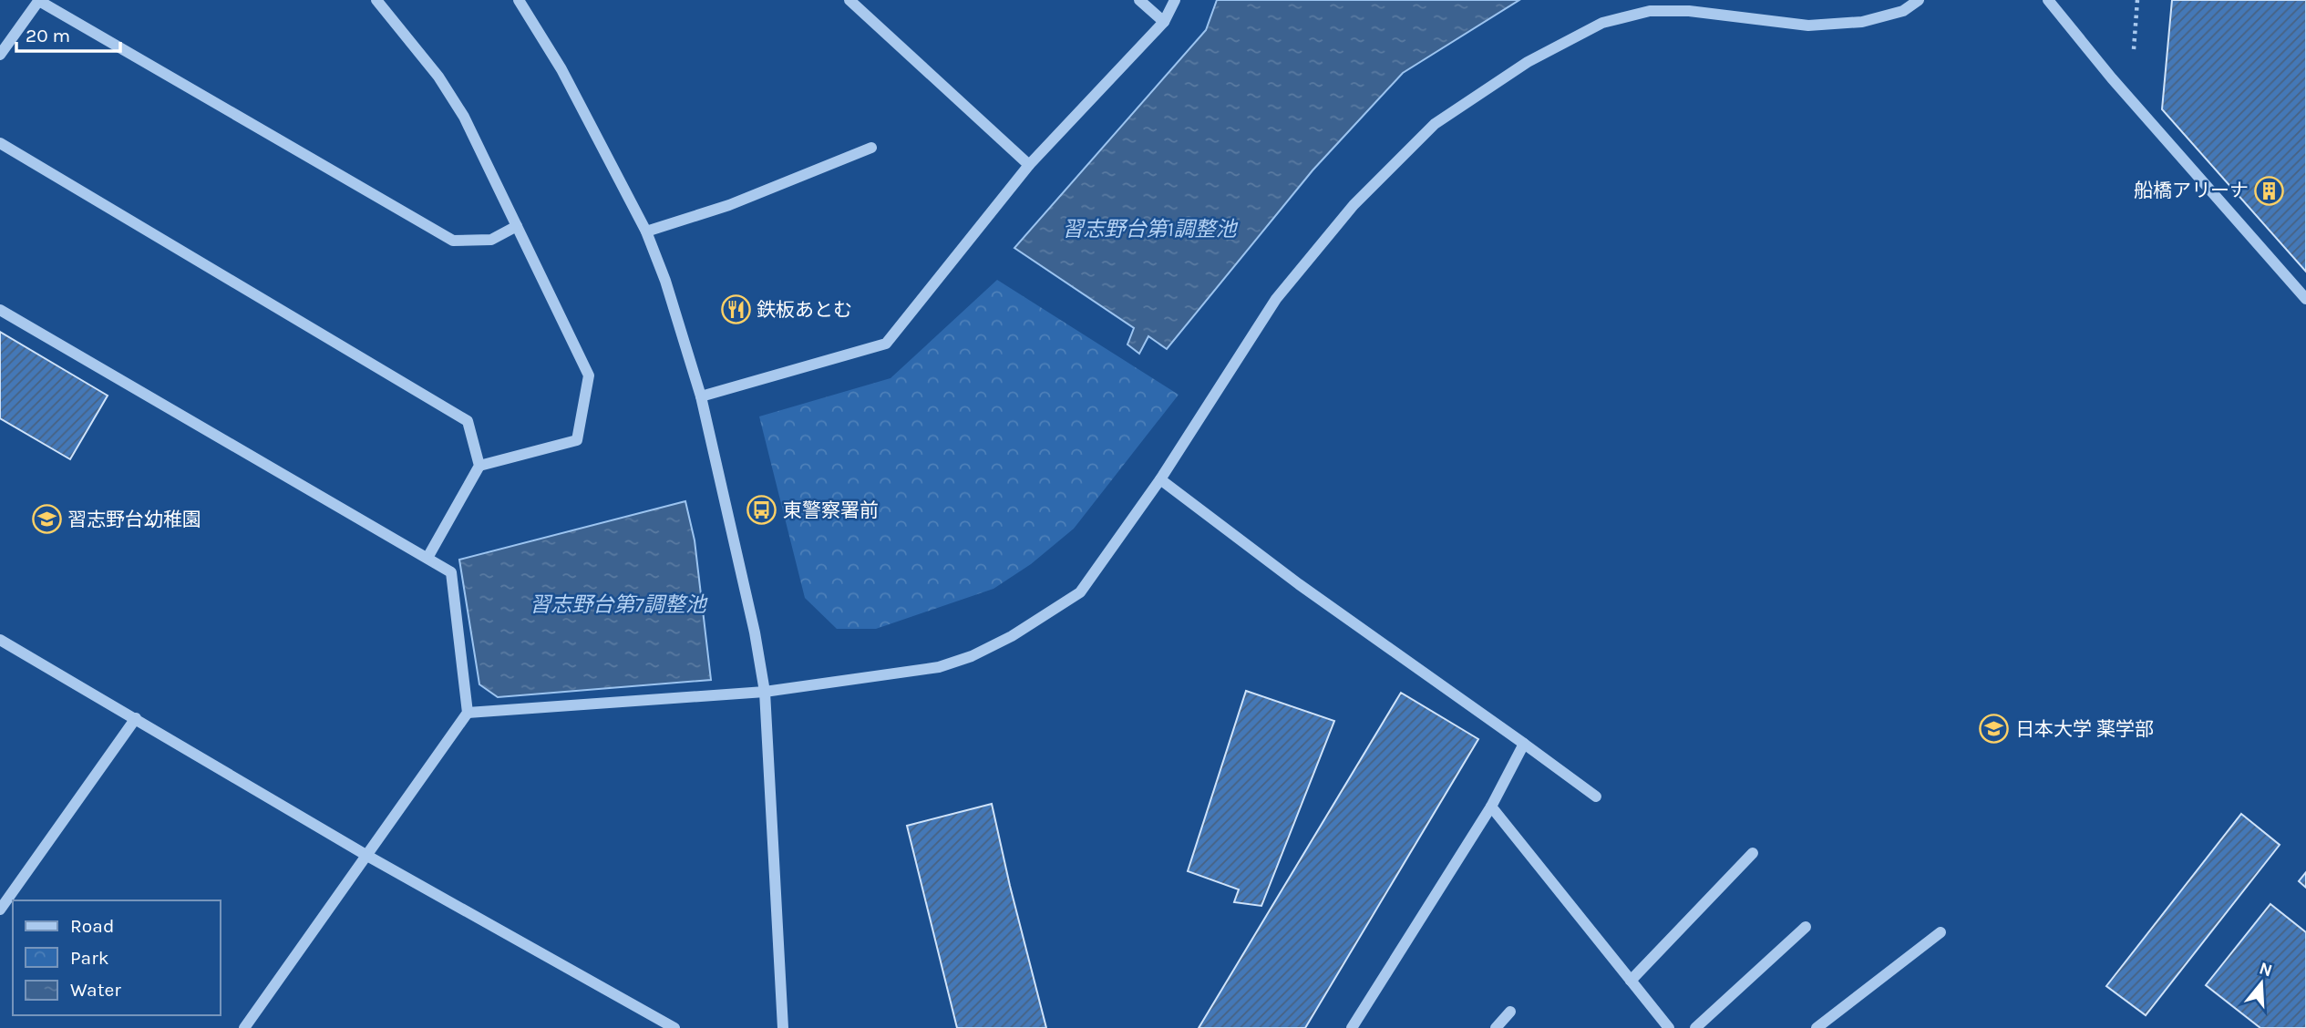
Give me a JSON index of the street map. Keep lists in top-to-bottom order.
{
  "water": ["習志野台第1調整池", "習志野台第7調整池"],
  "places": {
    "building": ["船橋アリーナ"],
    "restaurant": ["鉄板あとむ"],
    "bus stop": ["東警察署前"],
    "school or university": ["習志野台幼稚園", "日本大学 薬学部"]
  },
  "legend": ["Road", "Park", "Water"],
  "scale_bar": "20 m",
  "north": "top"
}
